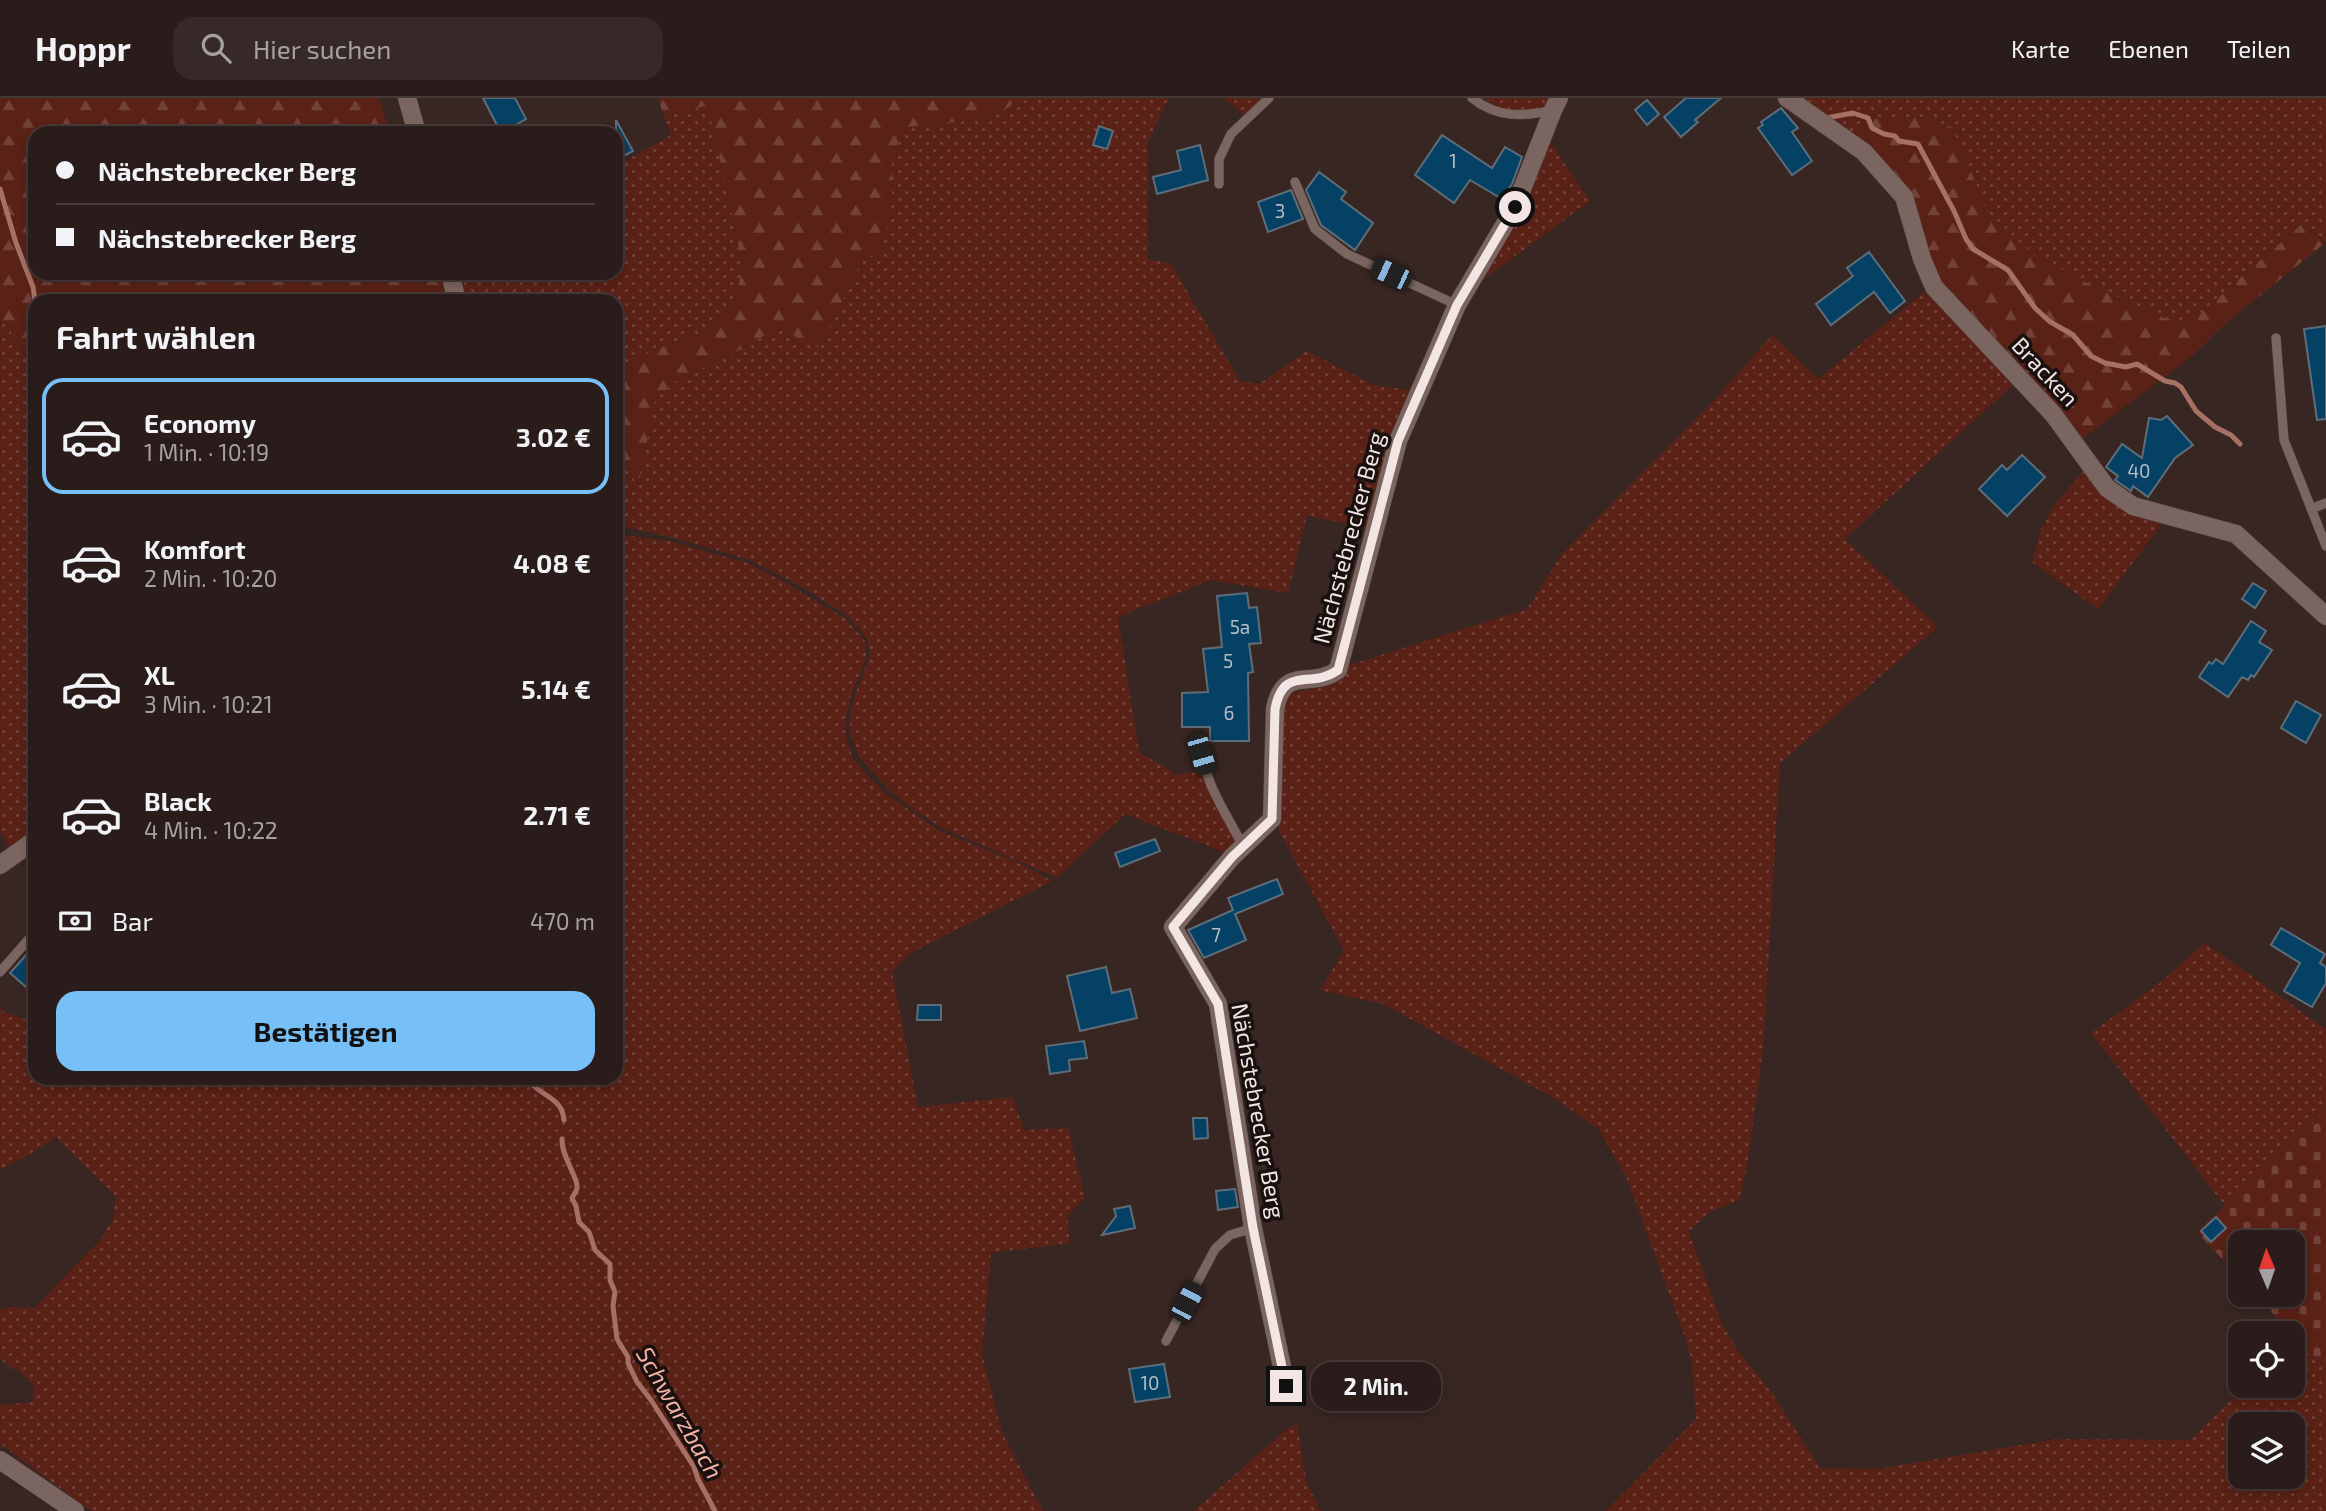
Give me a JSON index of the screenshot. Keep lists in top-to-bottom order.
{
  "streets": {
    "street": ["Bracken", "Nächstebrecker Berg"]
  },
  "water": ["Schwarzbach"],
  "house_numbers": [
    "1",
    "3",
    "40",
    "5a",
    "5",
    "6",
    "7",
    "10"
  ],
  "north": "top",
  "page": {
    "header": "Hoppr",
    "search": "Hier suchen",
    "nav": ["Karte", "Ebenen", "Teilen"],
    "banner": ["Nächstebrecker Berg", "Nächstebrecker Berg"],
    "heading": "Fahrt wählen",
    "list": [
      {
        "name": "Economy",
        "note": "1 Min. · 10:19",
        "value": "3.02 €"
      },
      {
        "name": "Komfort",
        "note": "2 Min. · 10:20",
        "value": "4.08 €"
      },
      {
        "name": "XL",
        "note": "3 Min. · 10:21",
        "value": "5.14 €"
      },
      {
        "name": "Black",
        "note": "4 Min. · 10:22",
        "value": "2.71 €"
      }
    ],
    "pay": ["Bar", "470 m"],
    "buttons": "Bestätigen",
    "bubble": "2 Min."
  }
}
